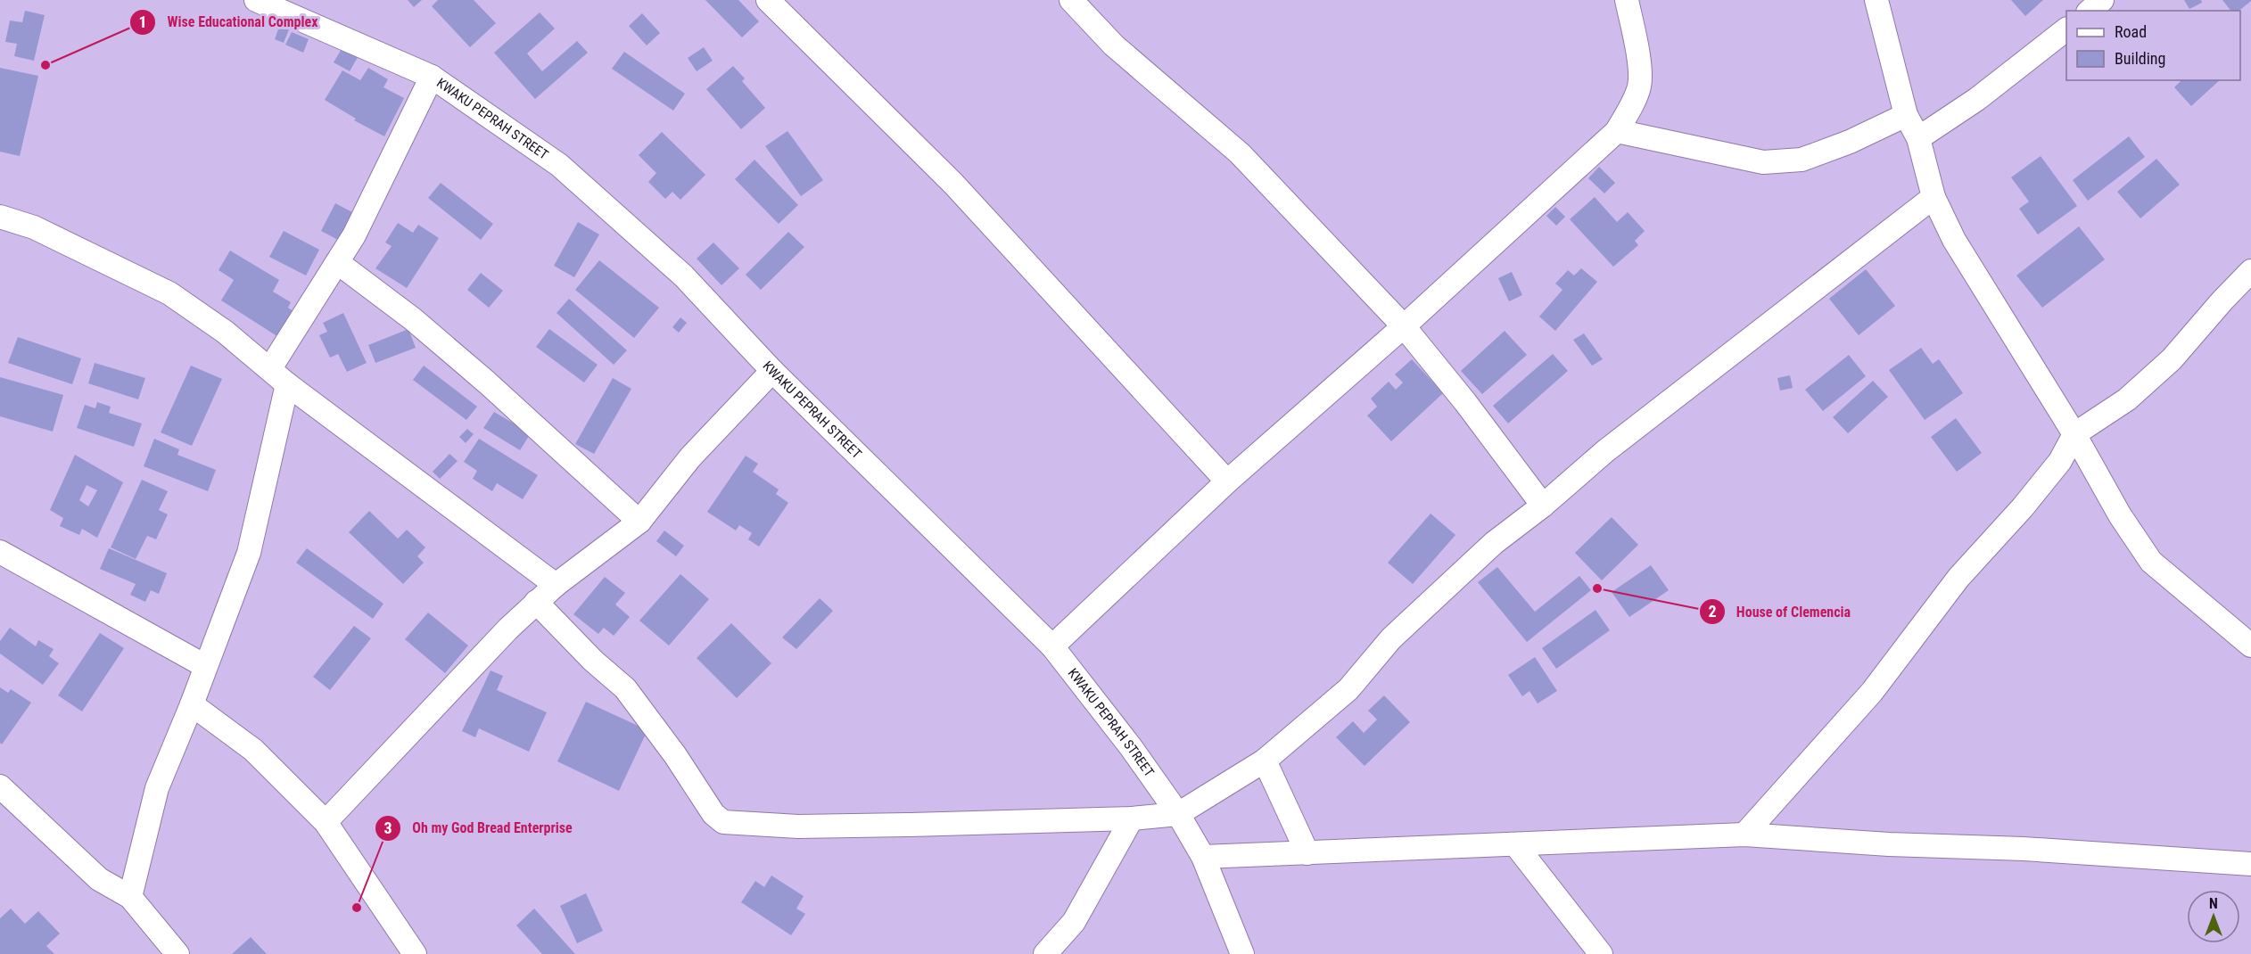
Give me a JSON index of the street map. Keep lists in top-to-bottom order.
{
  "streets": {
    "street": ["KWAKU PEPRAH STREET"]
  },
  "places": ["Wise Educational Complex", "House of Clemencia", "Oh my God Bread Enterprise"],
  "legend": ["Road", "Building"],
  "north": "top"
}
